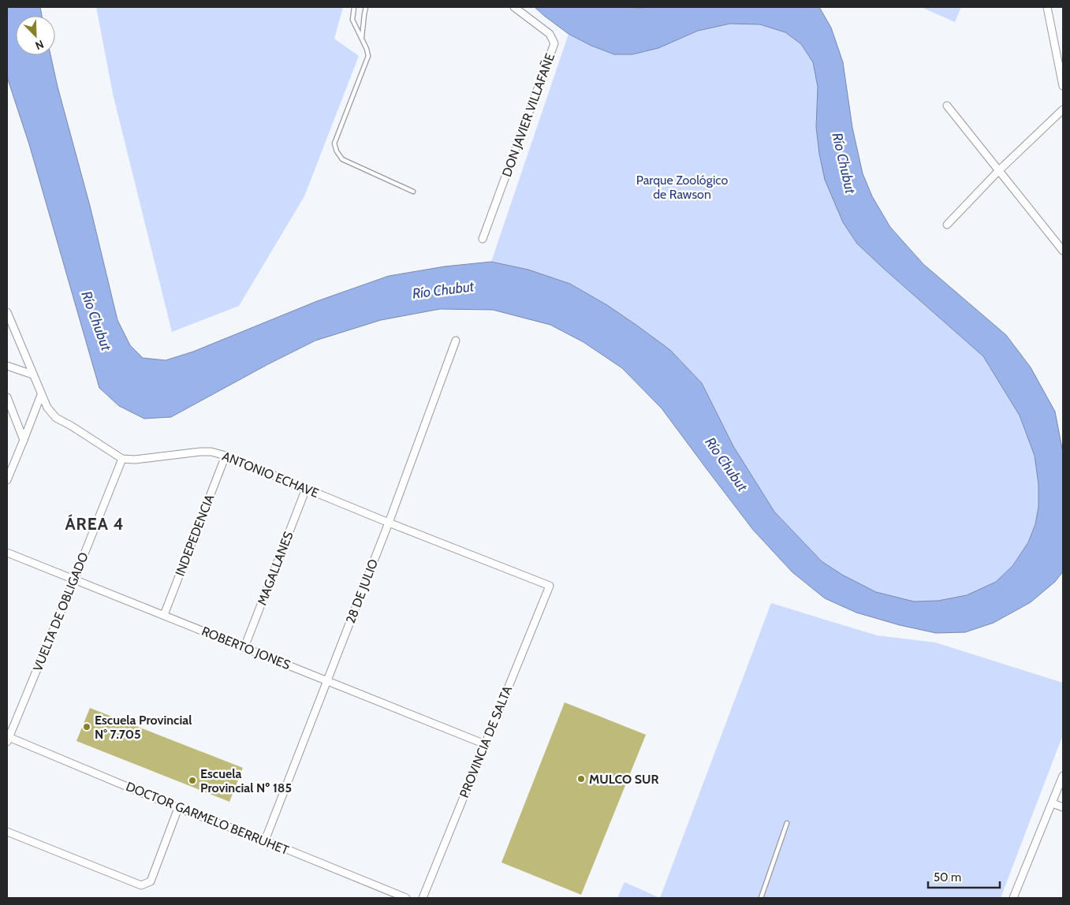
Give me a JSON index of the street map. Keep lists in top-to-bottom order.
{
  "streets": {
    "street": [
      "DON JAVIER VILLAFAÑE",
      "ANTONIO ECHAVE",
      "INDEPEDENCIA",
      "MAGALLANES",
      "28 DE JULIO",
      "VUELTA DE OBLIGADO",
      "ROBERTO JONES",
      "PROVINCIA DE SALTA",
      "DOCTOR GARMELO BERRUHET"
    ]
  },
  "crossings": [
    ["ANTONIO ECHAVE", "INDEPEDENCIA"],
    ["ANTONIO ECHAVE", "MAGALLANES"],
    ["ANTONIO ECHAVE", "28 DE JULIO"],
    ["ANTONIO ECHAVE", "VUELTA DE OBLIGADO"],
    ["ANTONIO ECHAVE", "PROVINCIA DE SALTA"],
    ["INDEPEDENCIA", "ROBERTO JONES"],
    ["MAGALLANES", "ROBERTO JONES"],
    ["28 DE JULIO", "ROBERTO JONES"],
    ["28 DE JULIO", "DOCTOR GARMELO BERRUHET"],
    ["VUELTA DE OBLIGADO", "ROBERTO JONES"],
    ["VUELTA DE OBLIGADO", "DOCTOR GARMELO BERRUHET"],
    ["ROBERTO JONES", "PROVINCIA DE SALTA"]
  ],
  "districts": ["ÁREA 4"],
  "water": ["Río Chubut"],
  "parks": ["Parque Zoológico de Rawson"],
  "places": ["Escuela Provincial N° 7.705", "MULCO SUR", "Escuela Provincial Nº 185"],
  "scale_bar": "50 m",
  "north": "bottom right"
}
